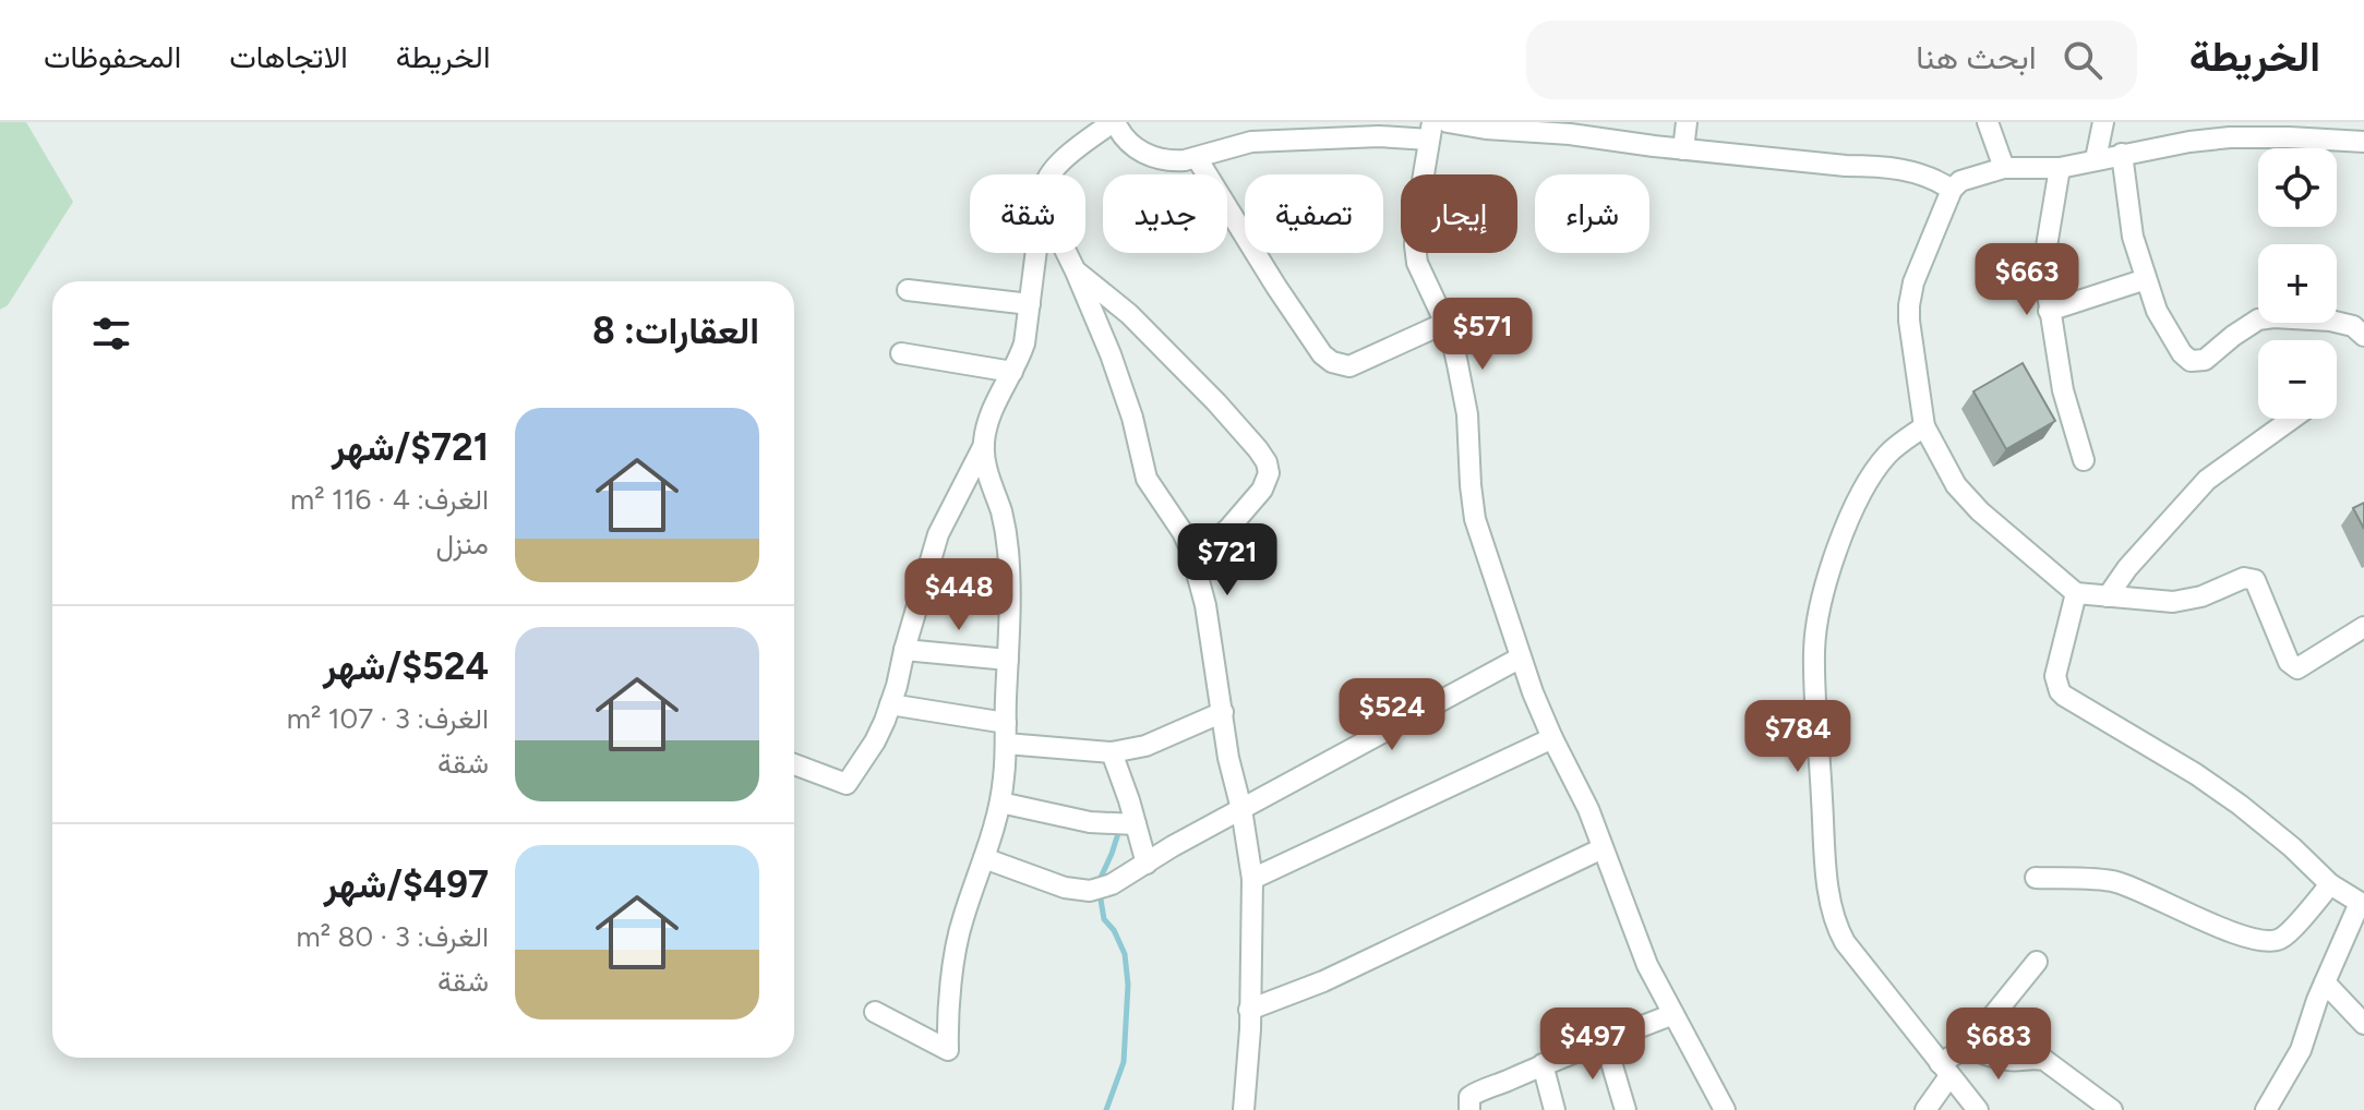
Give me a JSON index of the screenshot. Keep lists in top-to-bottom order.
{
  "page": {
    "header": "الخريطة",
    "search": "ابحث هنا",
    "nav": ["الخريطة", "الاتجاهات", "المحفوظات"],
    "map_buttons": ["+", "−"],
    "chip": [
      "شراء",
      "إيجار",
      "تصفية",
      "جديد",
      "شقة"
    ],
    "price": [
      "$663",
      "$571",
      "$721",
      "$448",
      "$524",
      "$784",
      "$497",
      "$683"
    ],
    "heading": "العقارات: 8",
    "list": [
      {
        "name": "$721/شهر",
        "note": "الغرف: 4 · 116 m² · منزل"
      },
      {
        "name": "$524/شهر",
        "note": "الغرف: 3 · 107 m² · شقة"
      },
      {
        "name": "$497/شهر",
        "note": "الغرف: 3 · 80 m² · شقة"
      }
    ]
  }
}
